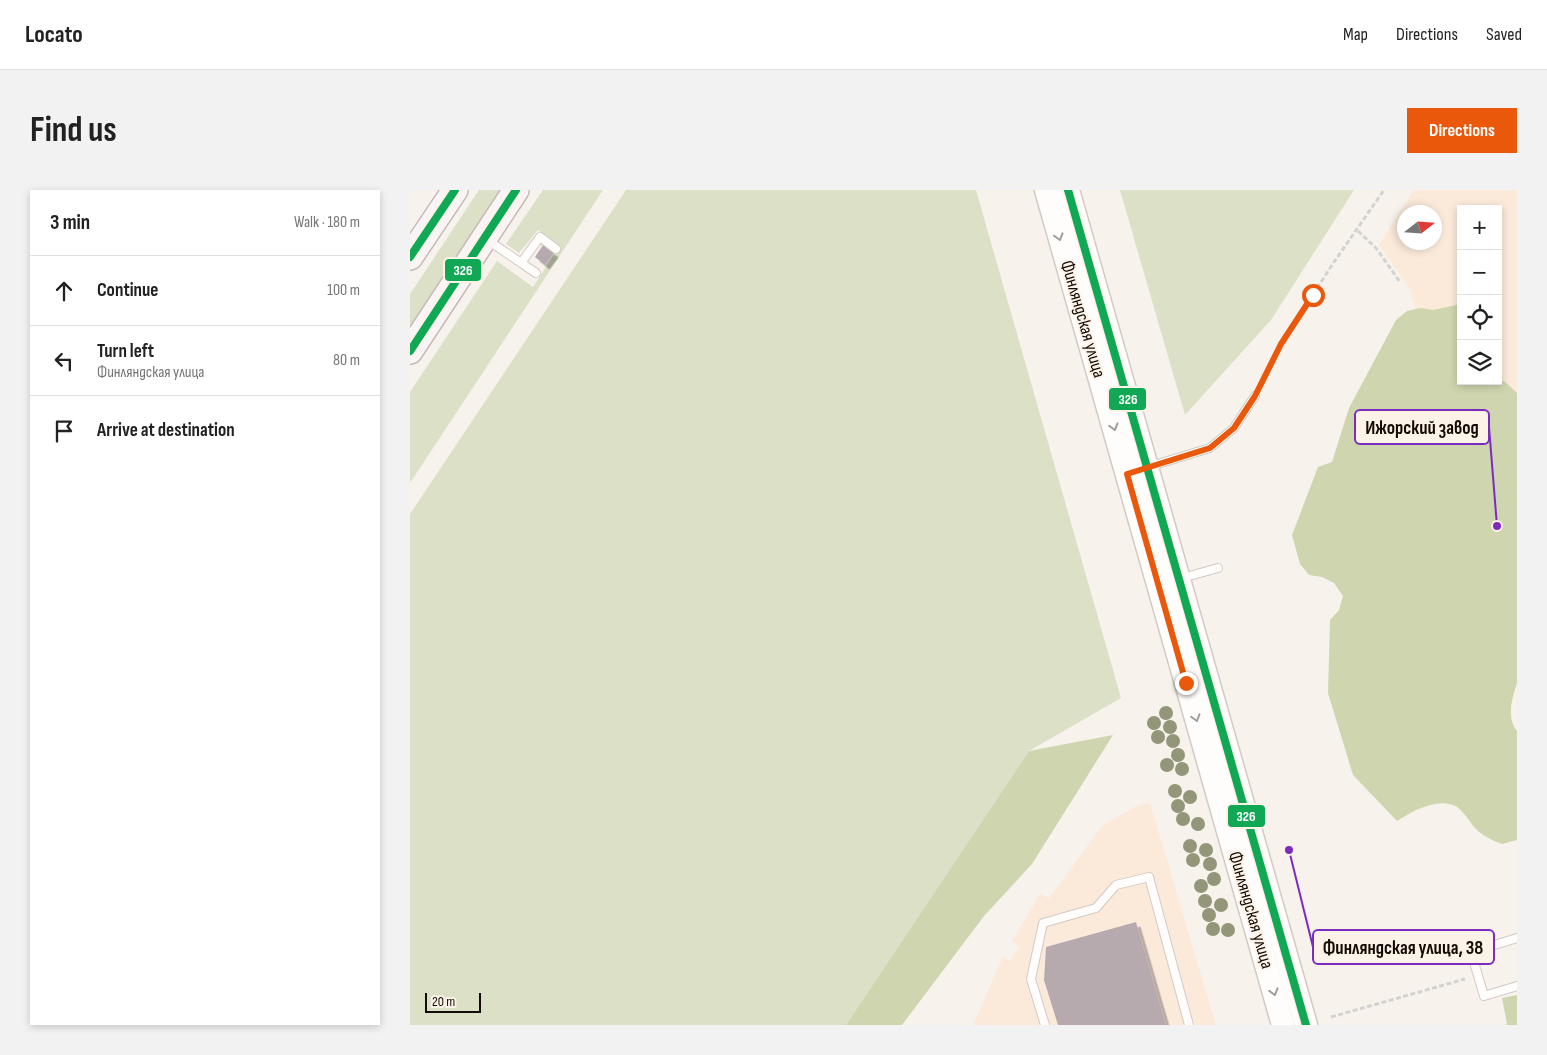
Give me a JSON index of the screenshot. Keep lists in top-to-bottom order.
{
  "streets": {
    "street": ["Финляндская улица"]
  },
  "places": ["Ижорский завод", "Финляндская улица, 38"],
  "lines": ["transit line 326"],
  "scale_bar": "20 m",
  "north": "right",
  "page": {
    "header": "Locato",
    "nav": ["Map", "Directions", "Saved"],
    "buttons": "Directions",
    "title": "Find us",
    "heading": ["3 min", "Walk · 180 m"],
    "map_buttons": ["+", "−"],
    "list": [
      ["Continue", "100 m"],
      ["Turn left", "Финляндская улица", "80 m"],
      "Arrive at destination"
    ],
    "scale": "20 m"
  }
}
